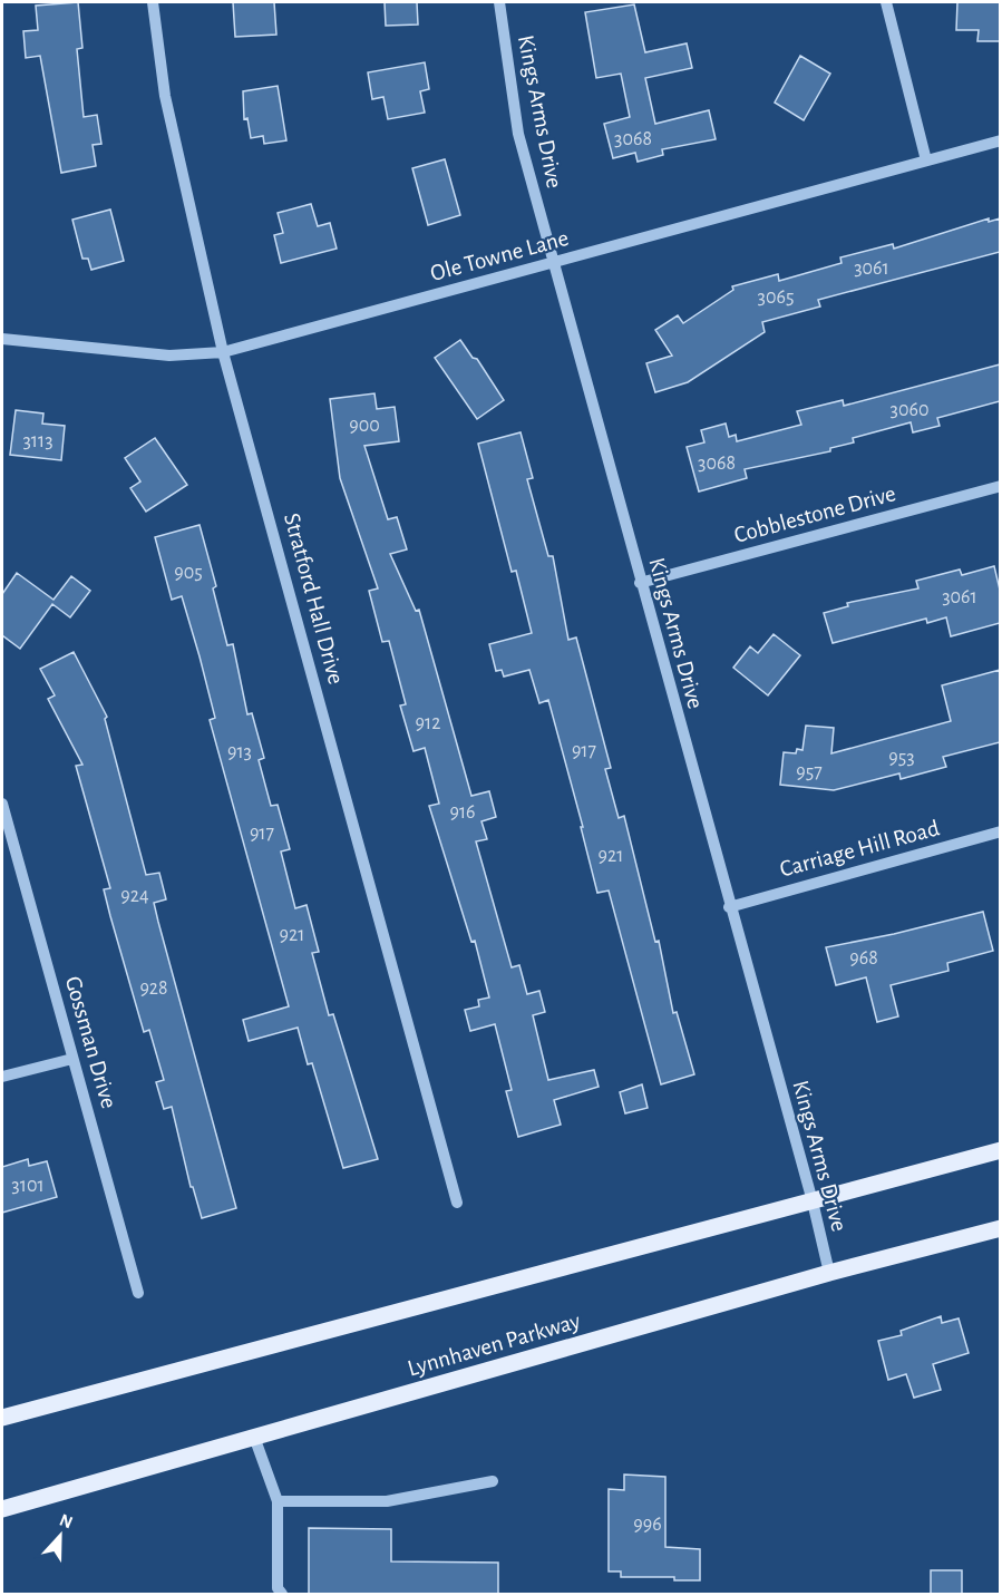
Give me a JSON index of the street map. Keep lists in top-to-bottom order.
{
  "streets": {
    "main road": ["Lynnhaven Parkway"],
    "street": [
      "Kings Arms Drive",
      "Ole Towne Lane",
      "Cobblestone Drive",
      "Stratford Hall Drive",
      "Carriage Hill Road",
      "Gossman Drive"
    ]
  },
  "crossings": [
    ["Kings Arms Drive", "Ole Towne Lane"],
    ["Kings Arms Drive", "Cobblestone Drive"],
    ["Kings Arms Drive", "Carriage Hill Road"],
    ["Kings Arms Drive", "Lynnhaven Parkway"],
    ["Ole Towne Lane", "Stratford Hall Drive"]
  ],
  "house_numbers": [
    "3068",
    "3061",
    "3065",
    "3060",
    "900",
    "3113",
    "3068",
    "905",
    "3061",
    "912",
    "917",
    "913",
    "953",
    "957",
    "916",
    "917",
    "921",
    "924",
    "921",
    "968",
    "928",
    "3101",
    "996"
  ],
  "north": "top"
}
